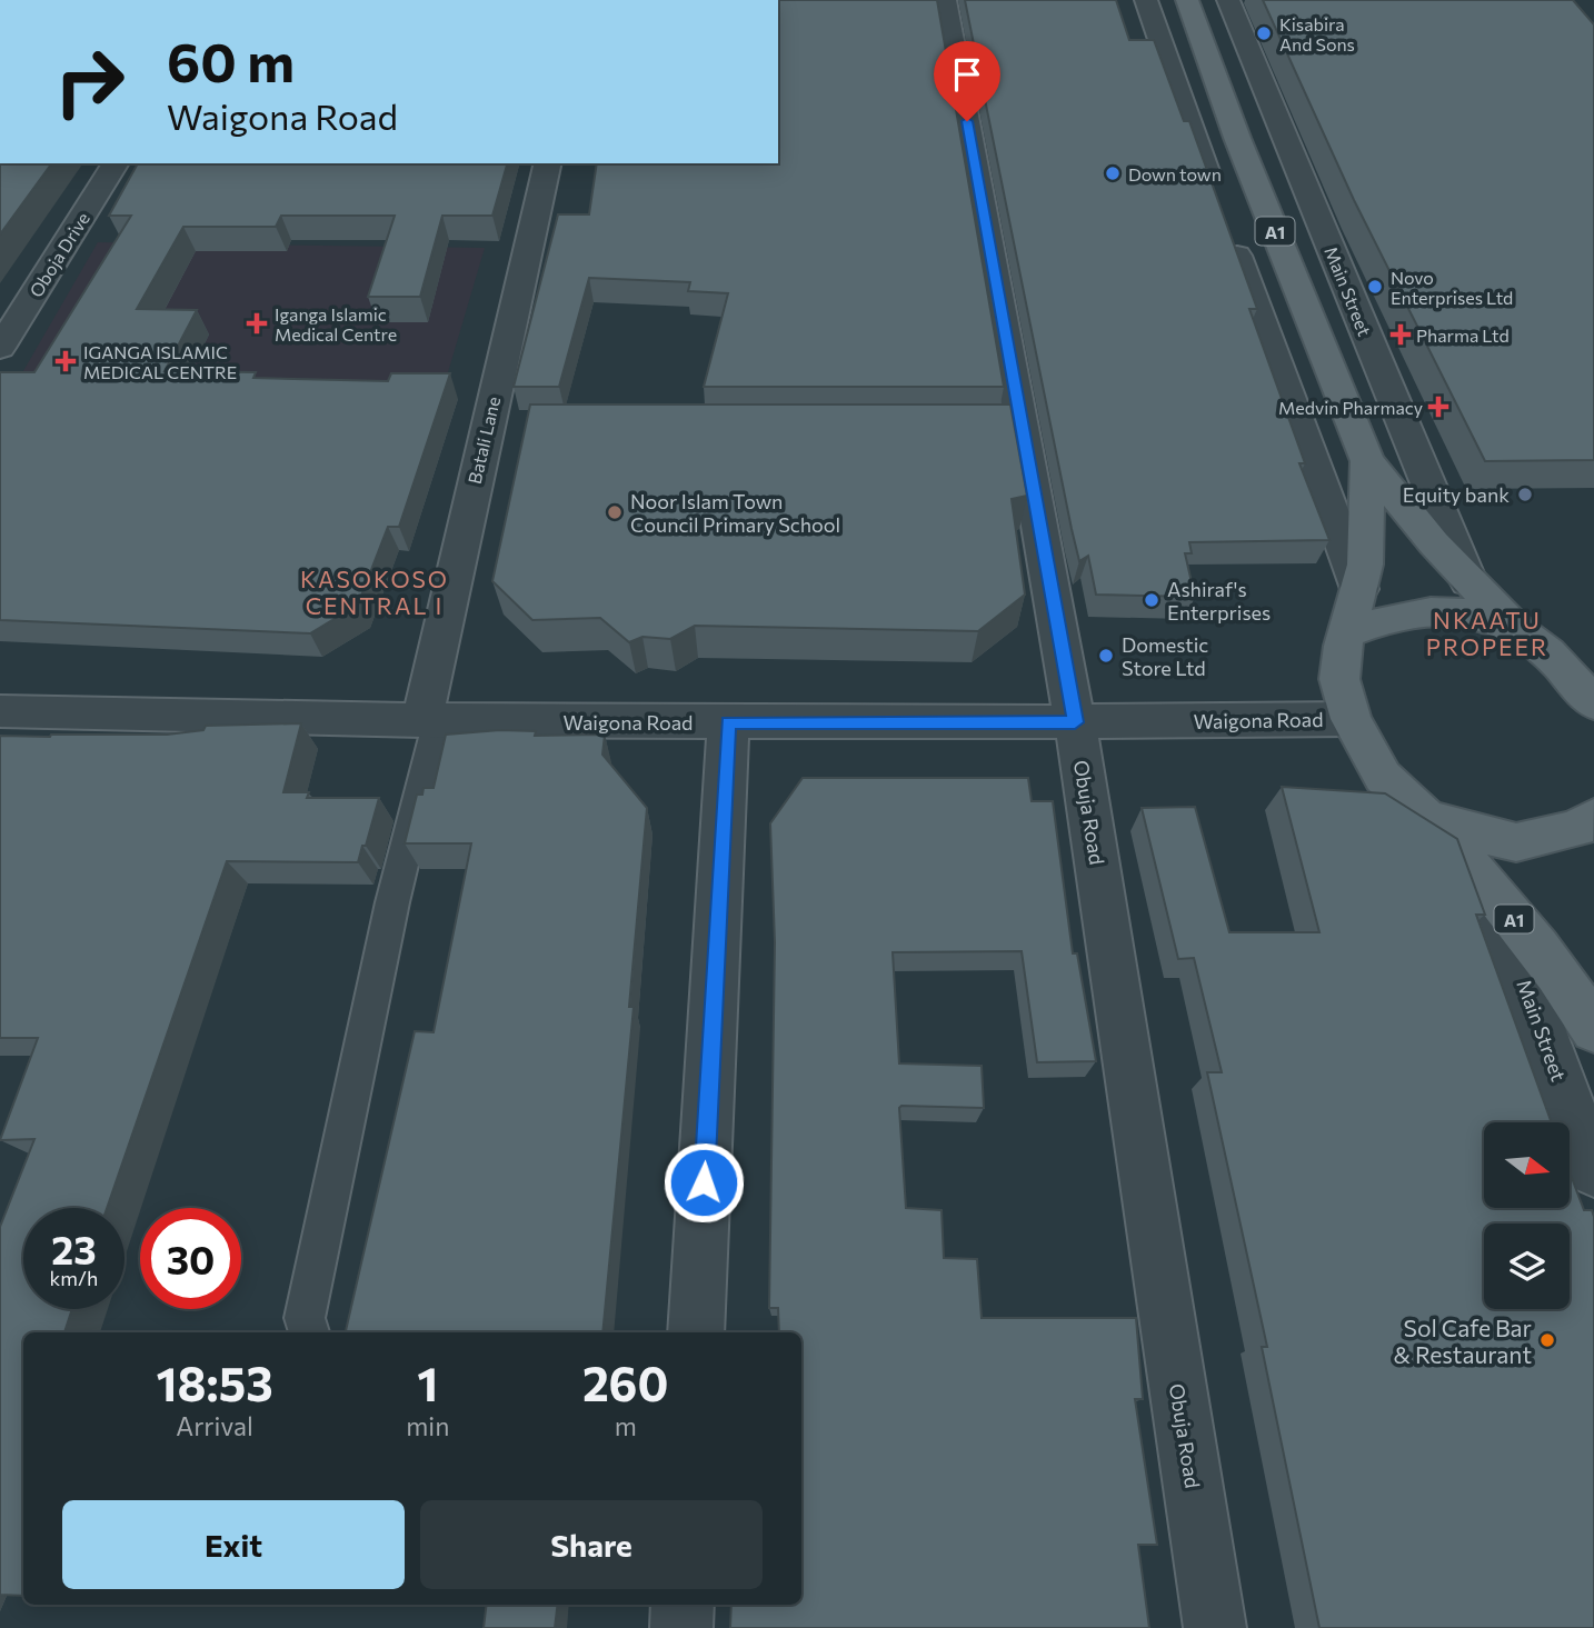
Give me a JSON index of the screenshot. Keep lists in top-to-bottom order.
{
  "streets": {
    "main road": ["A1", "Main Street"],
    "street": [
      "Oboja Drive",
      "Batali Lane",
      "Waigona Road",
      "Obuja Road"
    ]
  },
  "crossings": [
    ["Main Street", "Waigona Road"],
    ["Batali Lane", "Waigona Road"],
    ["Waigona Road", "Obuja Road"]
  ],
  "districts": ["KASOKOSO CENTRAL I", "NKAATU PROPEER"],
  "places": {
    "other": [
      "Kisabira And Sons",
      "Down town",
      "Novo Enterprises Ltd",
      "Equity bank",
      "Noor Islam Town Council Primary School",
      "Ashiraf's Enterprises",
      "Domestic Store Ltd",
      "Sol Cafe Bar & Restaurant"
    ],
    "health": [
      "Iganga Islamic Medical Centre",
      "Pharma Ltd",
      "IGANGA ISLAMIC MEDICAL CENTRE",
      "Medvin Pharmacy"
    ]
  },
  "north": "right",
  "page": {
    "turn": ["60 m", "Waigona Road"],
    "speed": "23 km/h",
    "limit": "30",
    "eta": [
      "18:53",
      "Arrival",
      "1",
      "min",
      "260",
      "m"
    ],
    "buttons": ["Exit", "Share"]
  }
}
